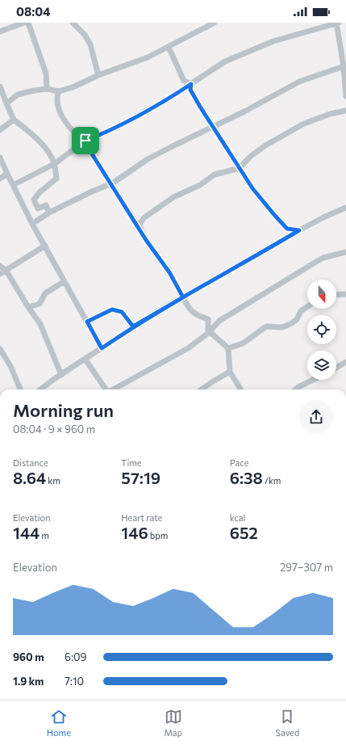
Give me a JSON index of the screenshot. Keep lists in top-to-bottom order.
{
  "north": "bottom",
  "page": {
    "status": "08:04",
    "heading": ["Morning run", "08:04 · 9 × 960 m"],
    "stats": [
      ["Distance", "8.64 km"],
      ["Time", "57:19"],
      ["Pace", "6:38 /km"],
      ["Elevation", "144 m"],
      ["Heart rate", "146 bpm"],
      ["kcal", "652"]
    ],
    "chart": ["Elevation", "297–307 m"],
    "list": [
      {
        "name": "960 m",
        "note": "6:09"
      },
      {
        "name": "1.9 km",
        "note": "7:10"
      }
    ],
    "tabs": ["Home", "Map", "Saved"]
  }
}
